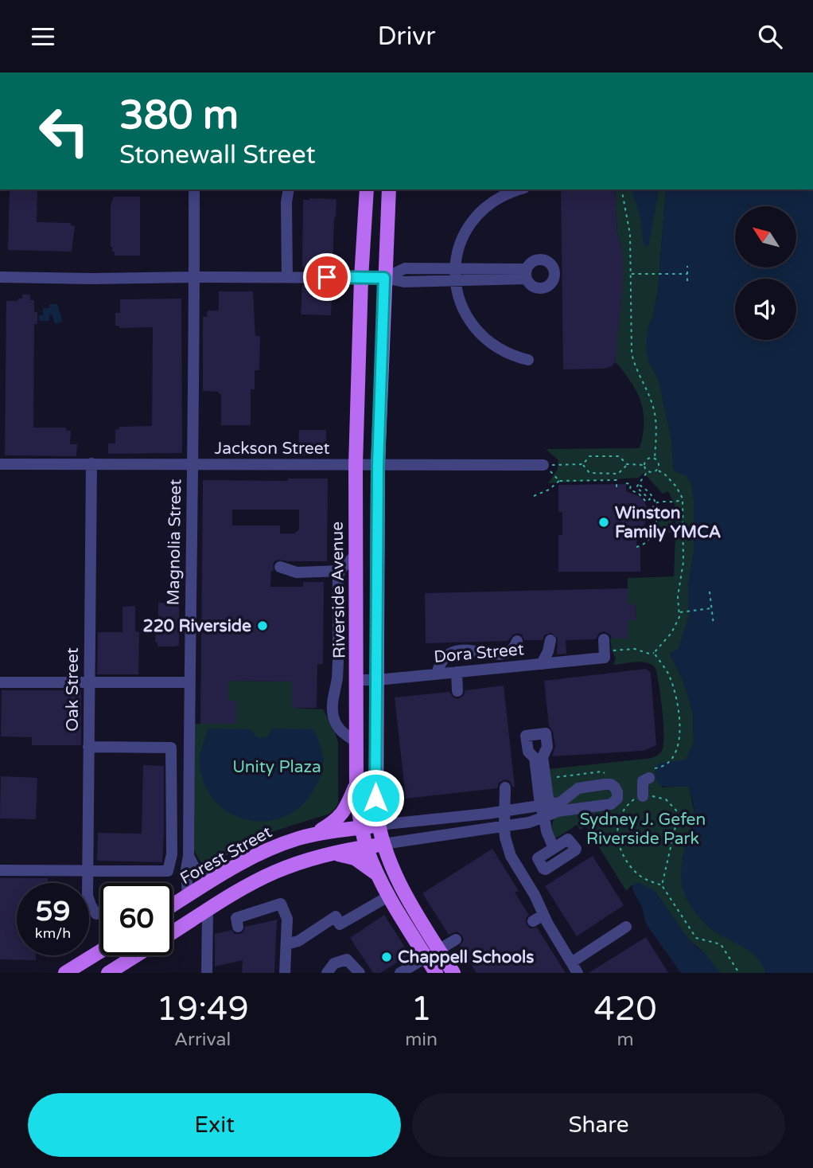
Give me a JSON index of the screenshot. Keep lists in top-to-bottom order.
{
  "streets": {
    "main road": ["Riverside Avenue", "Forest Street"],
    "street": [
      "Jackson Street",
      "Magnolia Street",
      "Dora Street",
      "Oak Street"
    ]
  },
  "crossings": [
    ["Jackson Street", "Magnolia Street"],
    ["Jackson Street", "Riverside Avenue"],
    ["Jackson Street", "Oak Street"],
    ["Magnolia Street", "Forest Street"],
    ["Riverside Avenue", "Dora Street"],
    ["Riverside Avenue", "Forest Street"]
  ],
  "parks": ["Unity Plaza", "Sydney J. Gefen Riverside Park"],
  "places": ["Winston Family YMCA", "220 Riverside", "Chappell Schools"],
  "north": "top left",
  "page": {
    "header": "Drivr",
    "turn": ["380 m", "Stonewall Street"],
    "speed": "59 km/h",
    "limit": "60",
    "eta": [
      "19:49",
      "Arrival",
      "1",
      "min",
      "420",
      "m"
    ],
    "buttons": ["Exit", "Share"]
  }
}
